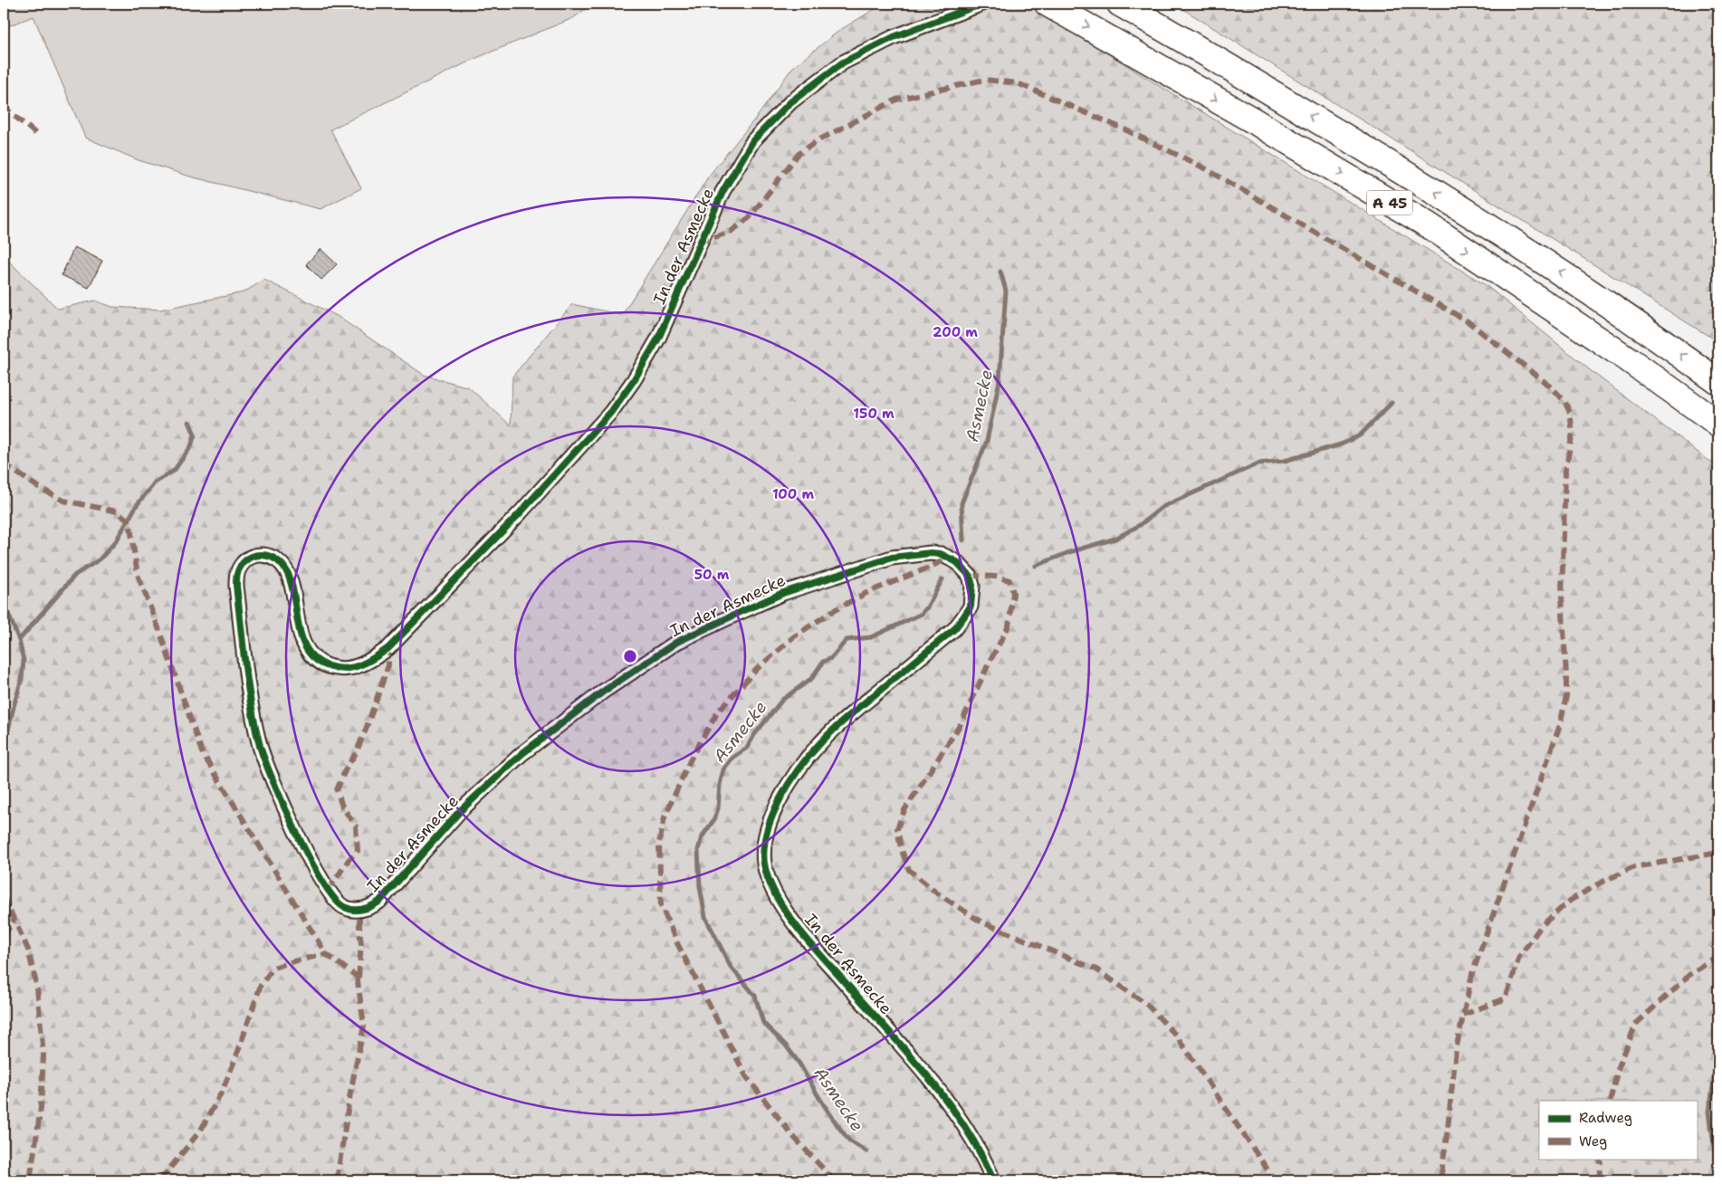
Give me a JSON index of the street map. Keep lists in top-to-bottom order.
{
  "streets": {
    "highway": ["A 45"],
    "street": ["In der Asmecke"]
  },
  "water": ["Asmecke"],
  "legend": ["Radweg", "Weg"],
  "rings": [
    "200 m",
    "150 m",
    "100 m",
    "50 m"
  ]
}
